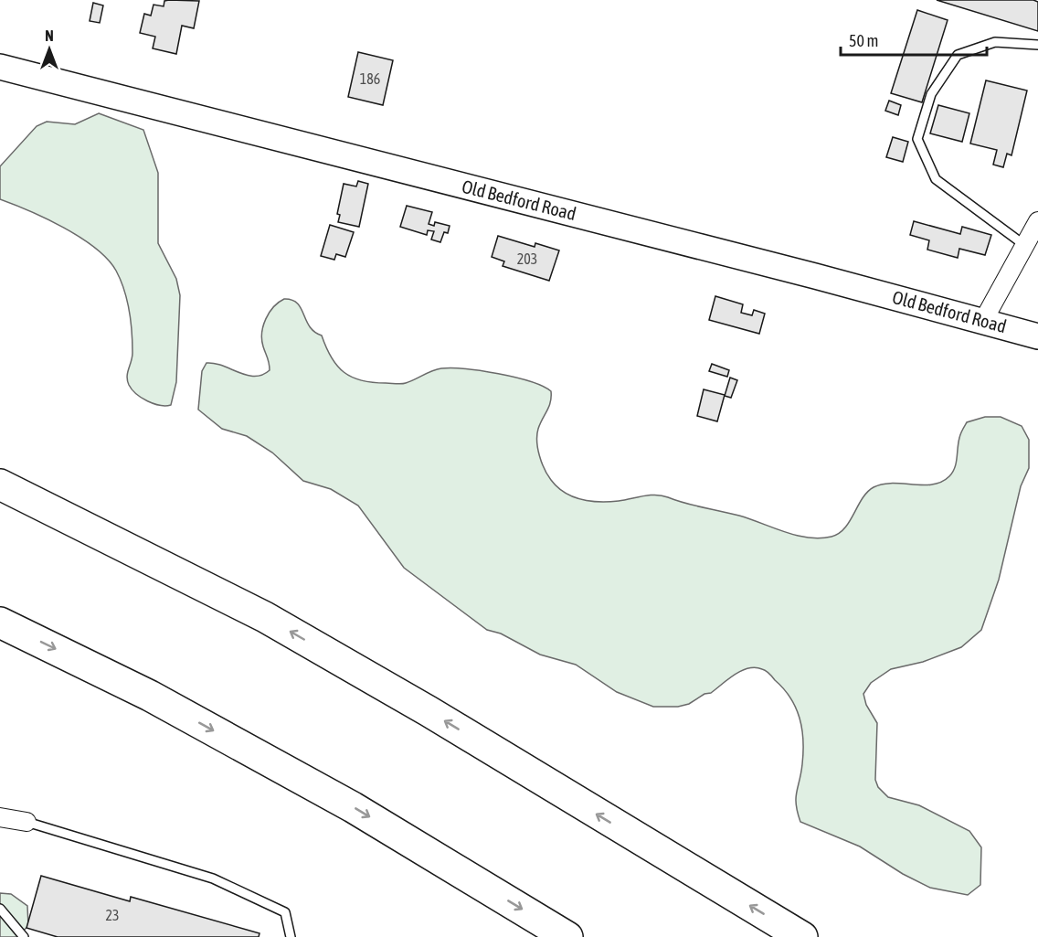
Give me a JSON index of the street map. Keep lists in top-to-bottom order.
{
  "streets": {
    "street": ["Old Bedford Road"]
  },
  "house_numbers": ["186", "203", "23"],
  "scale_bar": "50 m",
  "north": "top"
}
